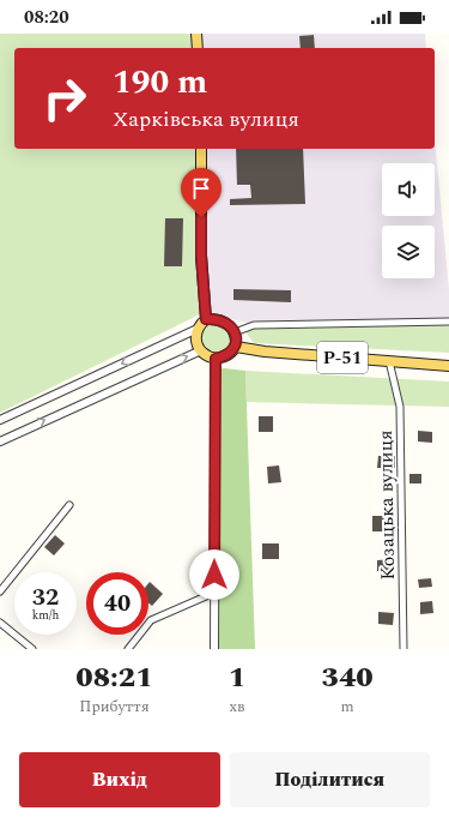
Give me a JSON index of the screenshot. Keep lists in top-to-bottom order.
{
  "streets": {
    "main road": ["Р-51"],
    "street": ["Козацька вулиця"]
  },
  "crossings": [
    ["Р-51", "Козацька вулиця"]
  ],
  "page": {
    "status": "08:20",
    "turn": ["190 m", "Харківська вулиця"],
    "speed": "32 km/h",
    "limit": "40",
    "eta": [
      "08:21",
      "Прибуття",
      "1",
      "хв",
      "340",
      "m"
    ],
    "buttons": ["Вихід", "Поділитися"]
  }
}
